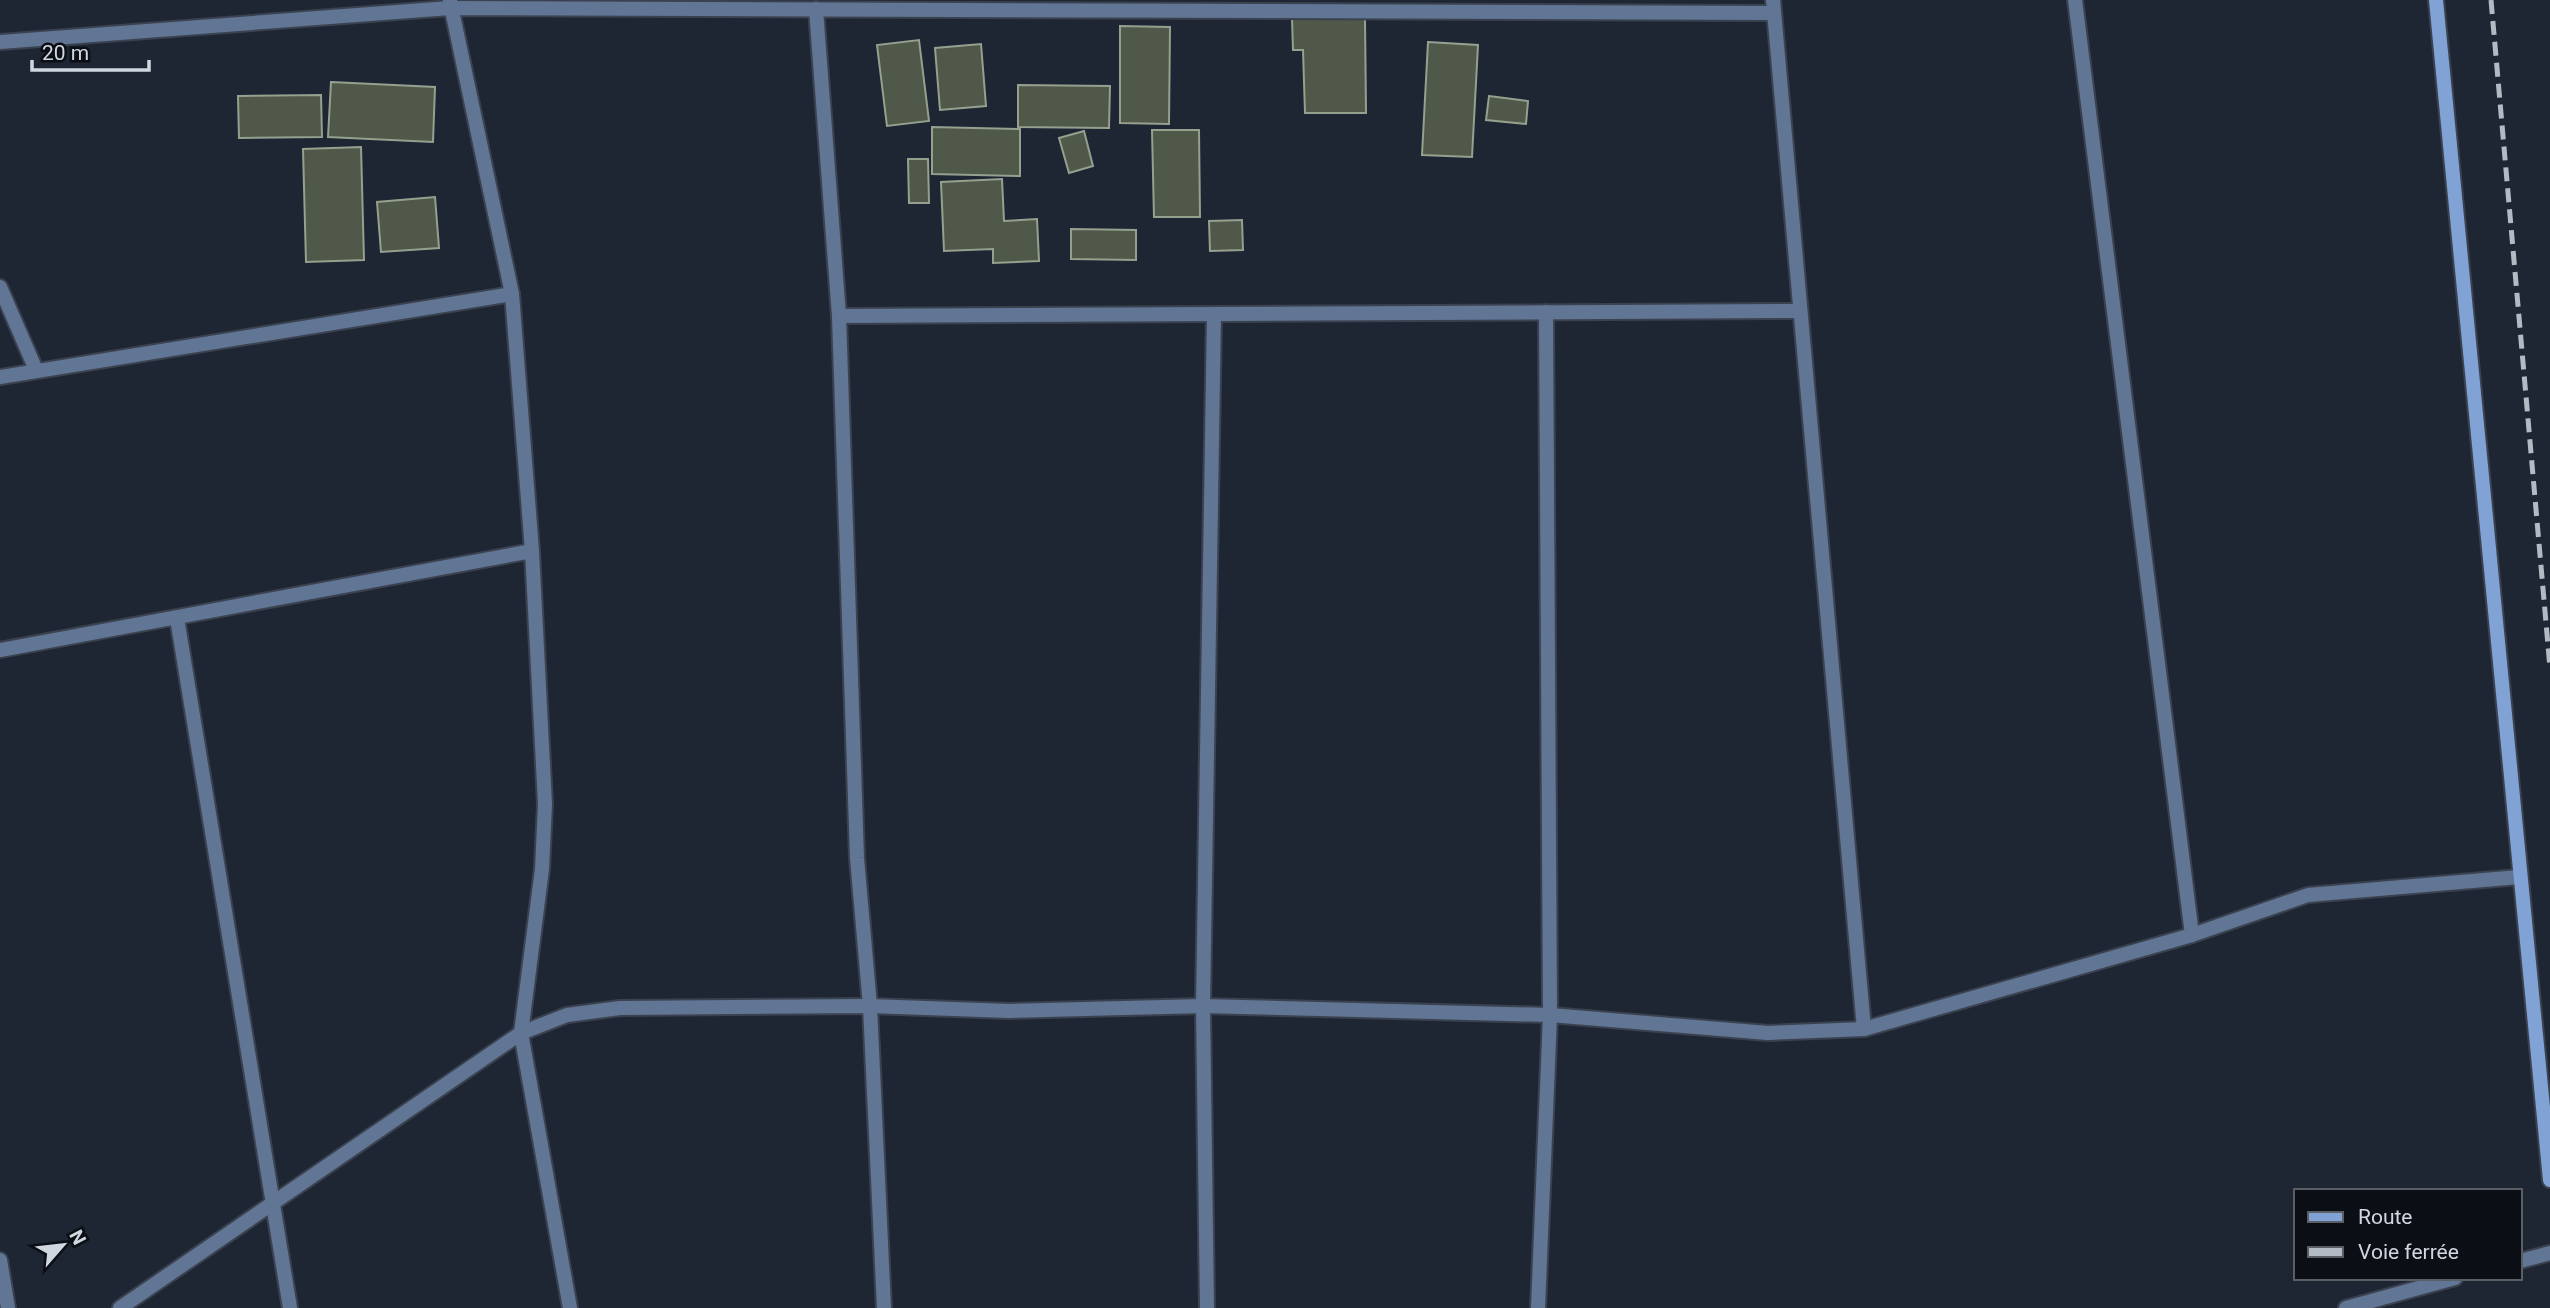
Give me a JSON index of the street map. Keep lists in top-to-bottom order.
{
  "legend": ["Route", "Voie ferrée"],
  "scale_bar": "20 m",
  "north": "top right"
}
